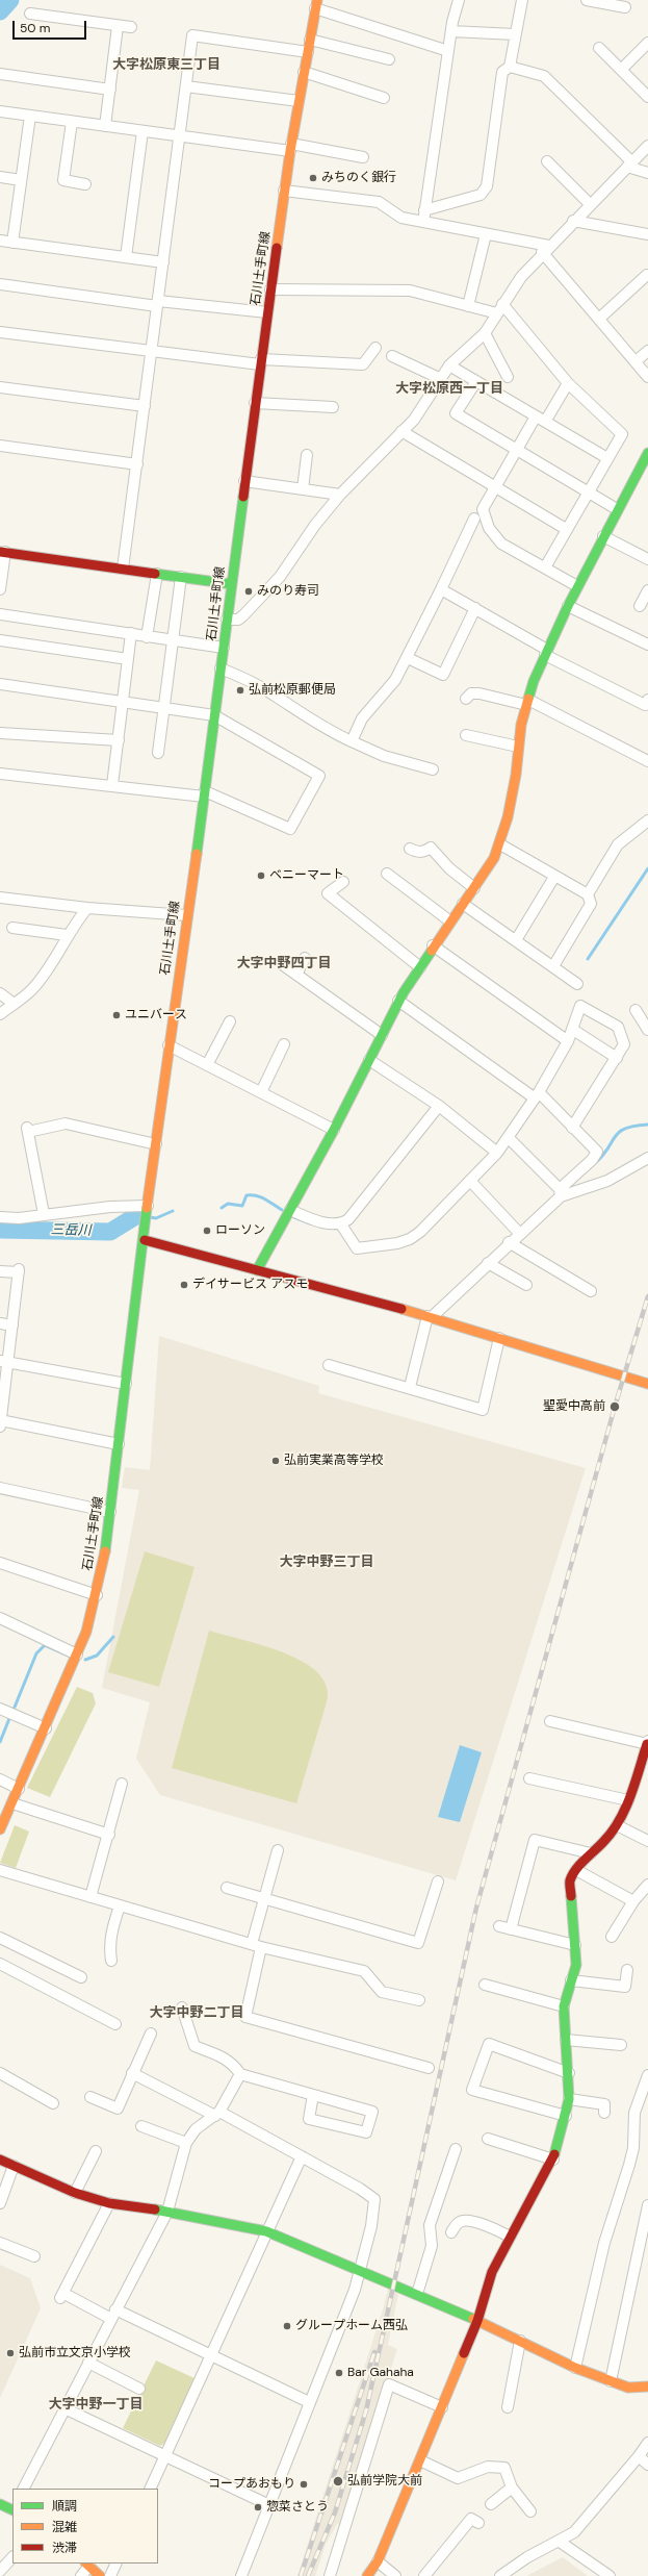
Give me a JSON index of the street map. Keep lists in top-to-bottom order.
{
  "streets": {
    "street": ["石川土手町線"]
  },
  "districts": [
    "大字松原東三丁目",
    "大字松原西一丁目",
    "大字中野四丁目",
    "大字中野三丁目",
    "大字中野二丁目",
    "大字中野一丁目"
  ],
  "water": ["三岳川"],
  "places": [
    "みちのく銀行",
    "みのり寿司",
    "弘前松原郵便局",
    "ベニーマート",
    "ユニバース",
    "ローソン",
    "デイサービス アスモ",
    "聖愛中高前",
    "弘前実業高等学校",
    "グループホーム西弘",
    "弘前市立文京小学校",
    "Bar Gahaha",
    "弘前学院大前",
    "コープあおもり",
    "惣菜さとう"
  ],
  "legend": ["順調", "混雑", "渋滞"],
  "scale_bar": "50 m"
}
